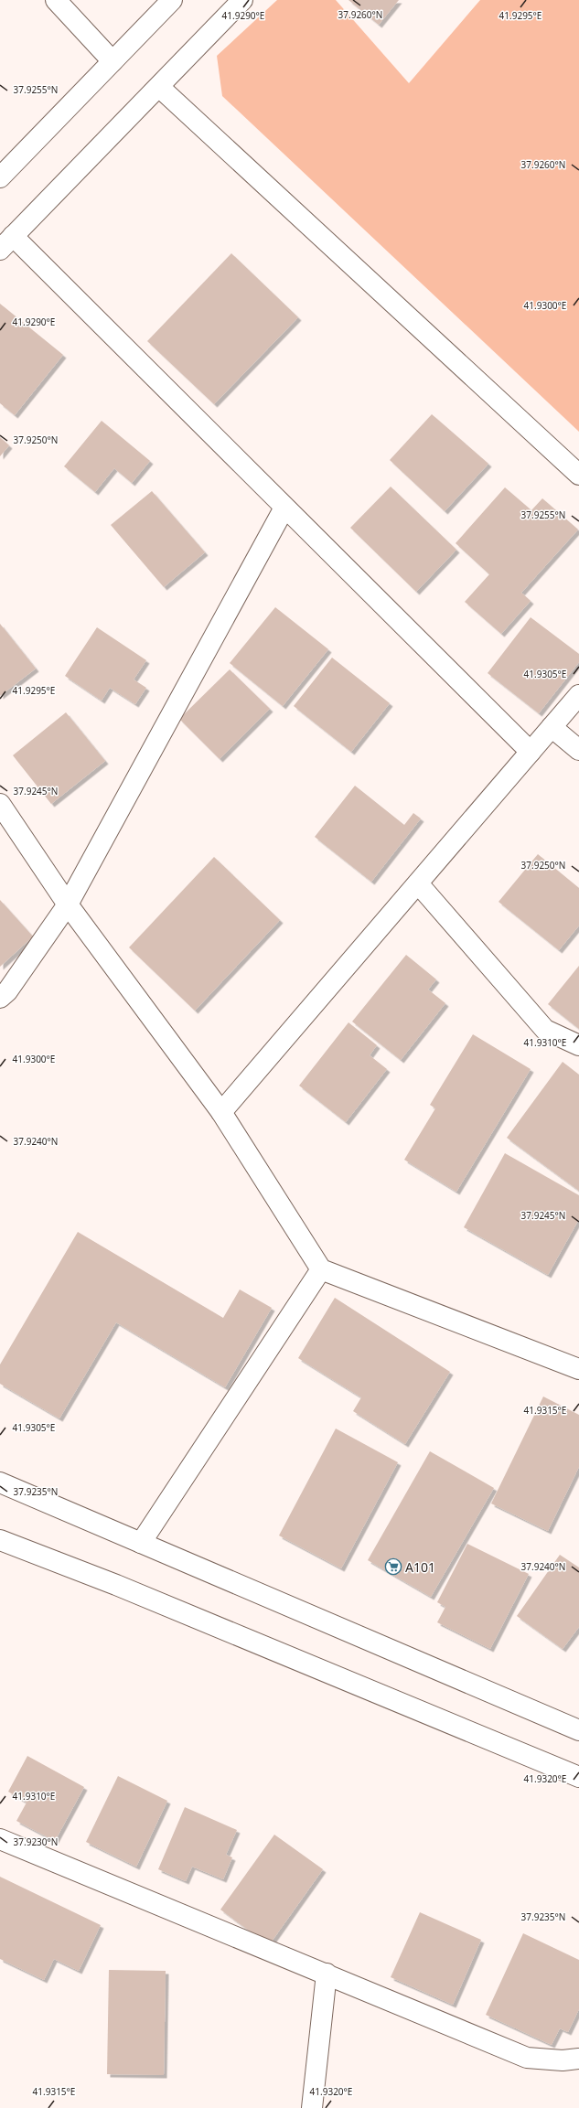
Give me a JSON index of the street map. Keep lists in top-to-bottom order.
{
  "places": {
    "supermarket": ["A101"]
  },
  "coordinates": [
    "37.9260°N",
    "41.9290°E",
    "41.9295°E",
    "37.9255°N",
    "41.9300°E",
    "37.9250°N",
    "41.9305°E",
    "37.9245°N",
    "41.9310°E",
    "37.9240°N",
    "41.9315°E",
    "37.9235°N",
    "41.9320°E",
    "37.9230°N"
  ]
}
